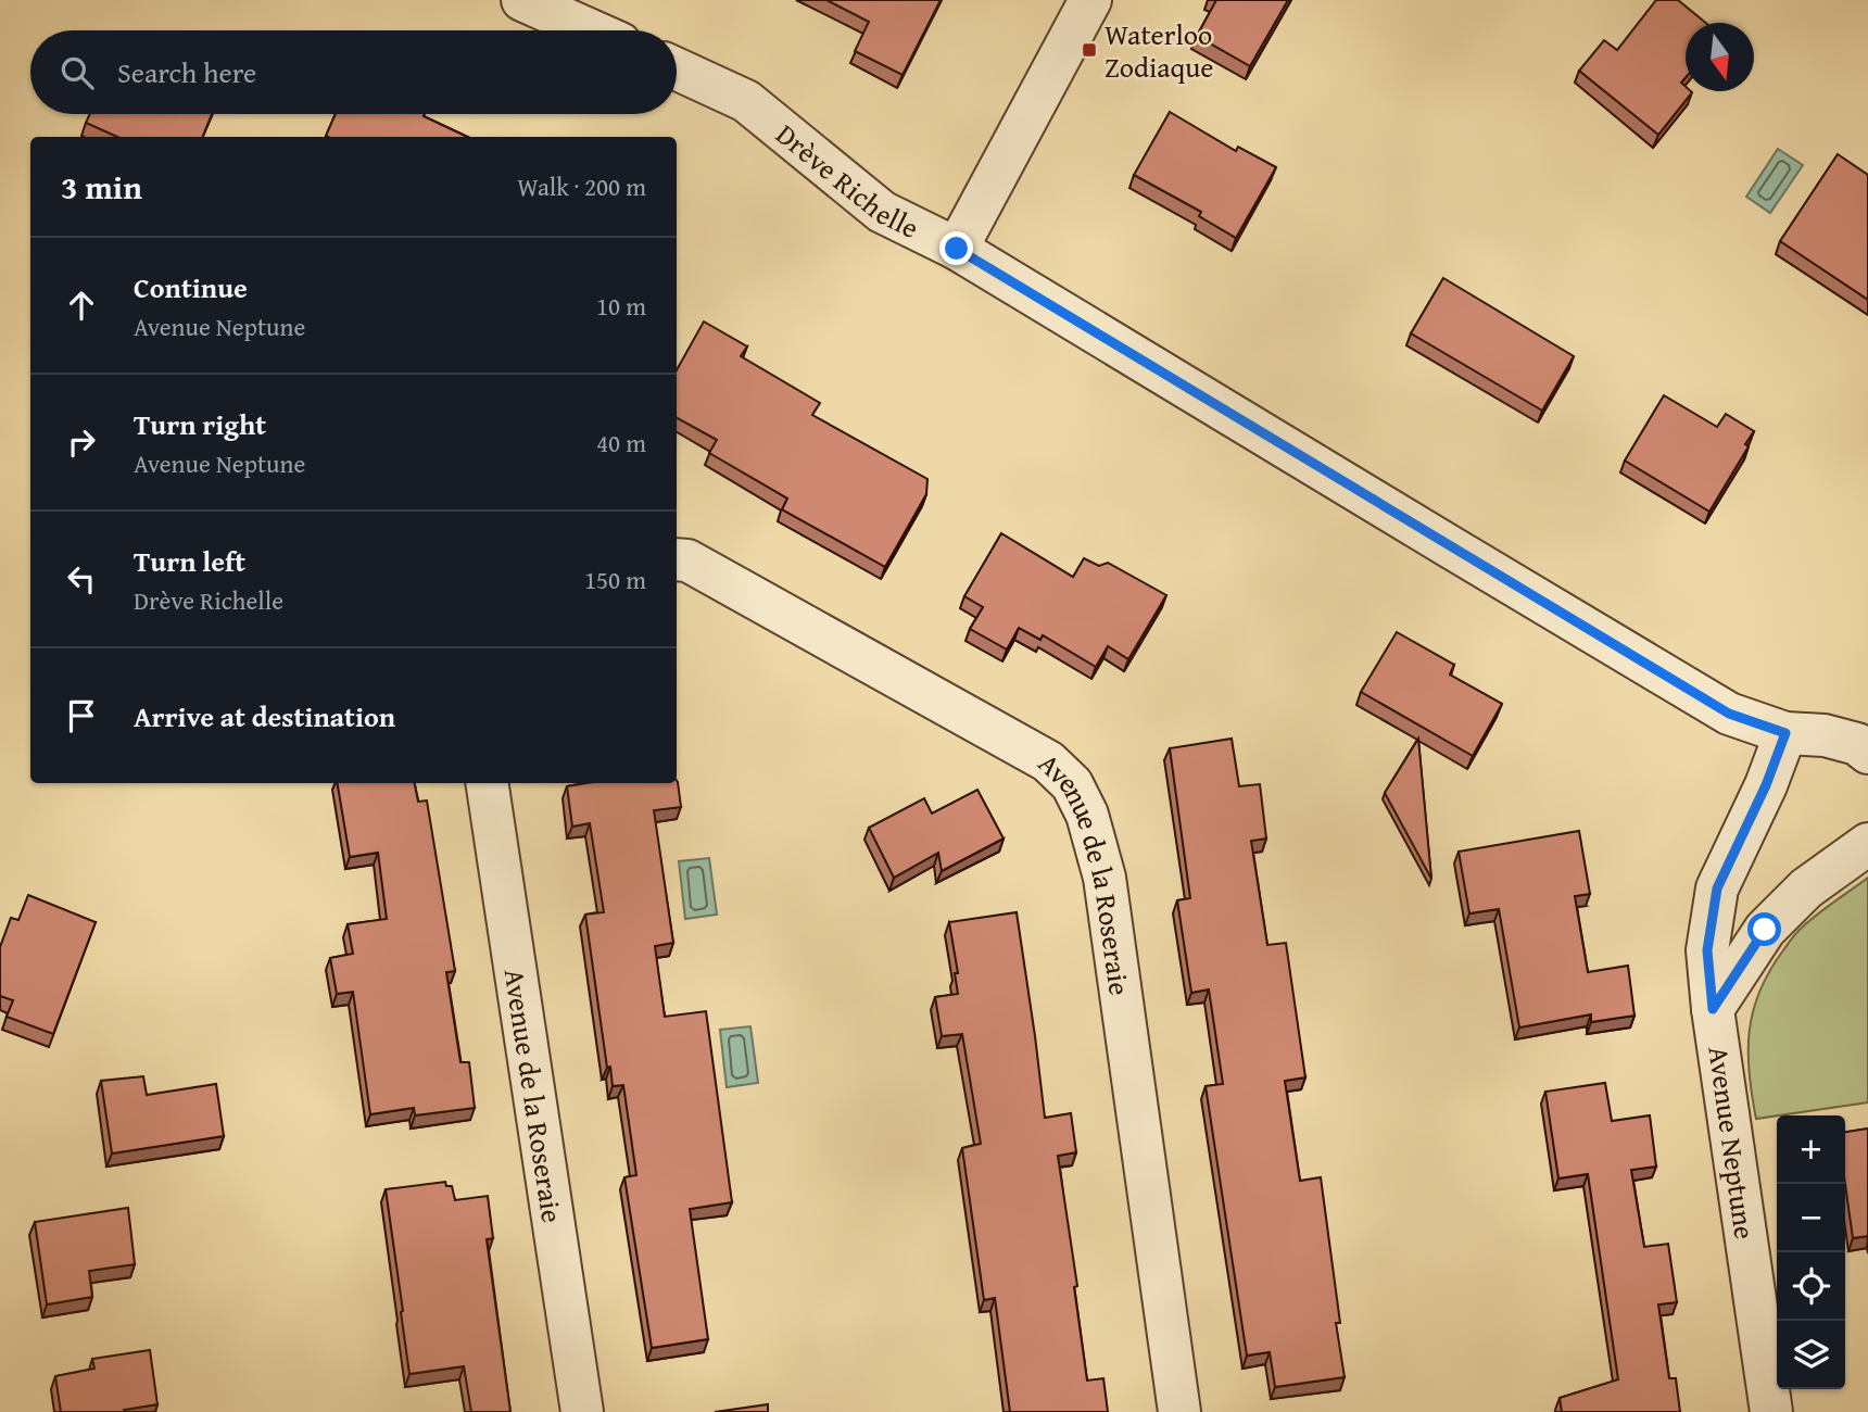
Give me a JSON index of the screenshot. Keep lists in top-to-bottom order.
{
  "streets": {
    "street": ["Drève Richelle", "Avenue de la Roseraie", "Avenue Neptune"]
  },
  "crossings": [
    ["Drève Richelle", "Avenue Neptune"]
  ],
  "places": {
    "transit": ["Waterloo Zodiaque"]
  },
  "north": "bottom",
  "page": {
    "search": "Search here",
    "heading": ["3 min", "Walk · 200 m"],
    "list": [
      ["Continue", "Avenue Neptune", "10 m"],
      ["Turn right", "Avenue Neptune", "40 m"],
      ["Turn left", "Drève Richelle", "150 m"],
      "Arrive at destination"
    ],
    "map_buttons": ["+", "−"]
  }
}
